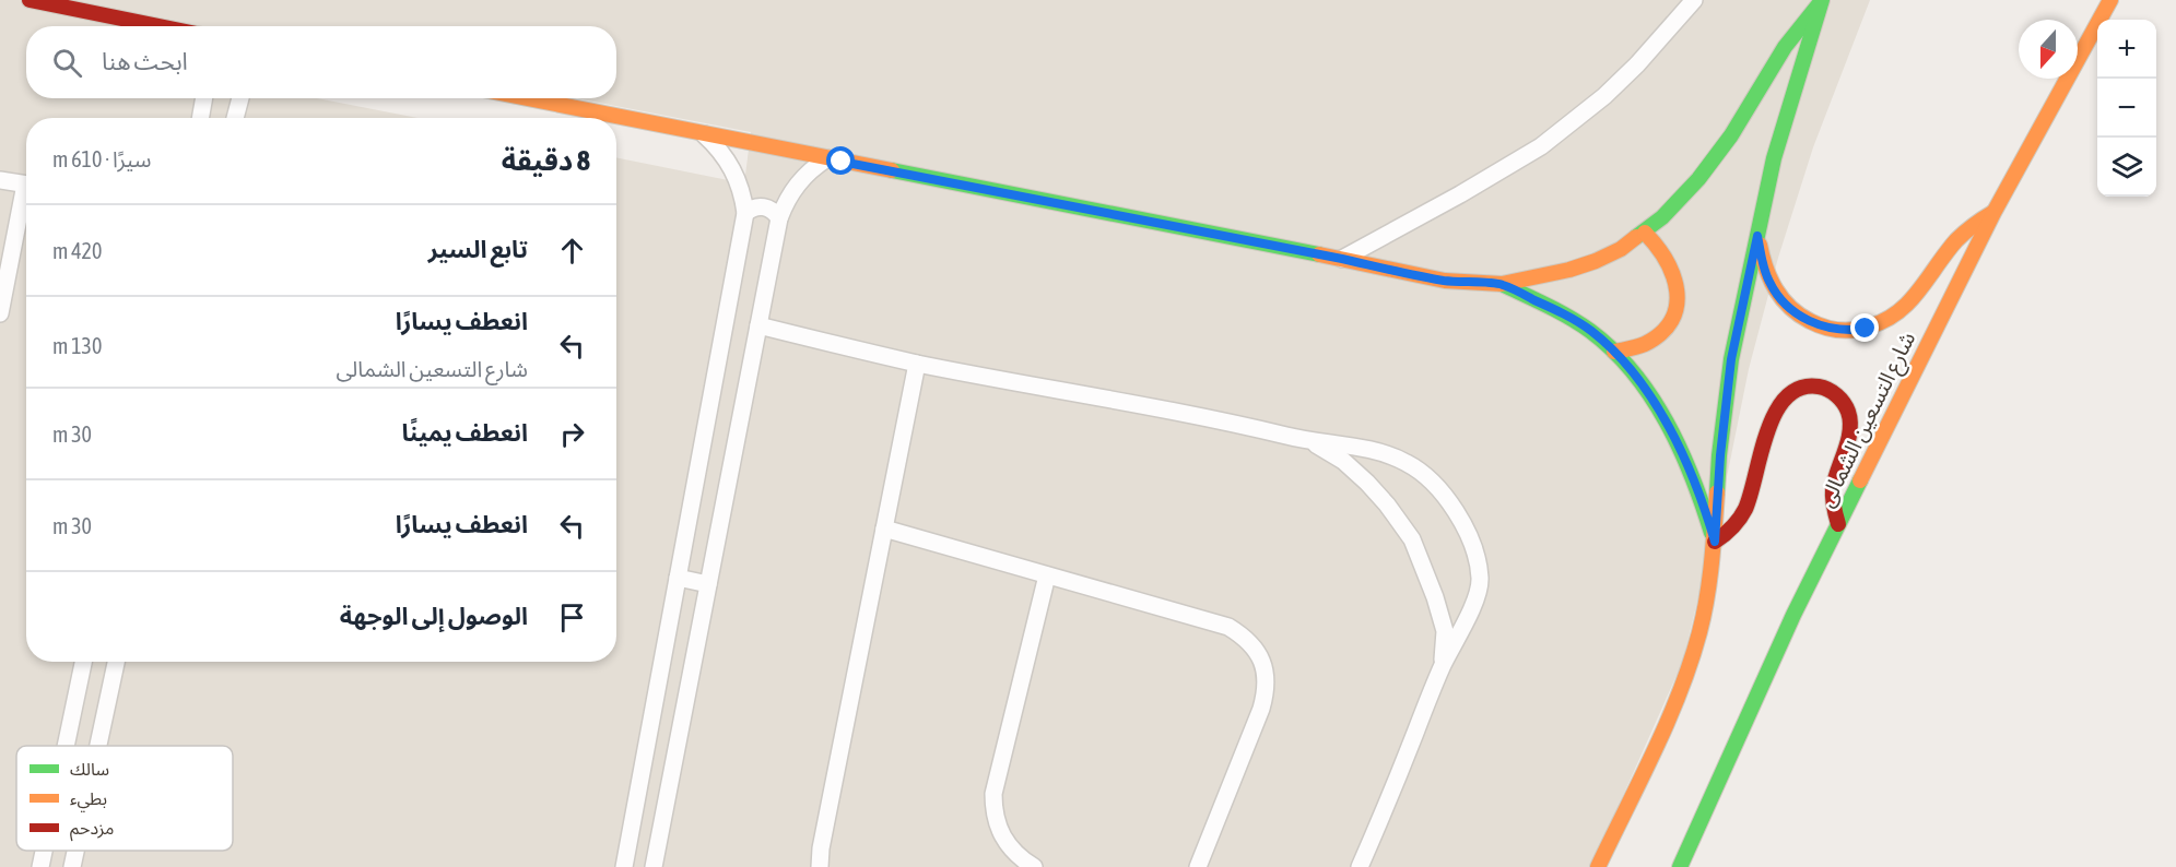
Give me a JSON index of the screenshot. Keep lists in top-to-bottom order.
{
  "streets": {
    "main road": ["شارع التسعين الشمالى"]
  },
  "legend": ["سالك", "بطيء", "مزدحم"],
  "north": "bottom",
  "page": {
    "map_buttons": ["+", "−"],
    "search": "ابحث هنا",
    "heading": ["8 دقيقة", "سيرًا · 610 m"],
    "list": [
      ["تابع السير", "420 m"],
      ["انعطف يسارًا", "شارع التسعين الشمالى", "130 m"],
      ["انعطف يمينًا", "30 m"],
      ["انعطف يسارًا", "30 m"],
      "الوصول إلى الوجهة"
    ]
  }
}
